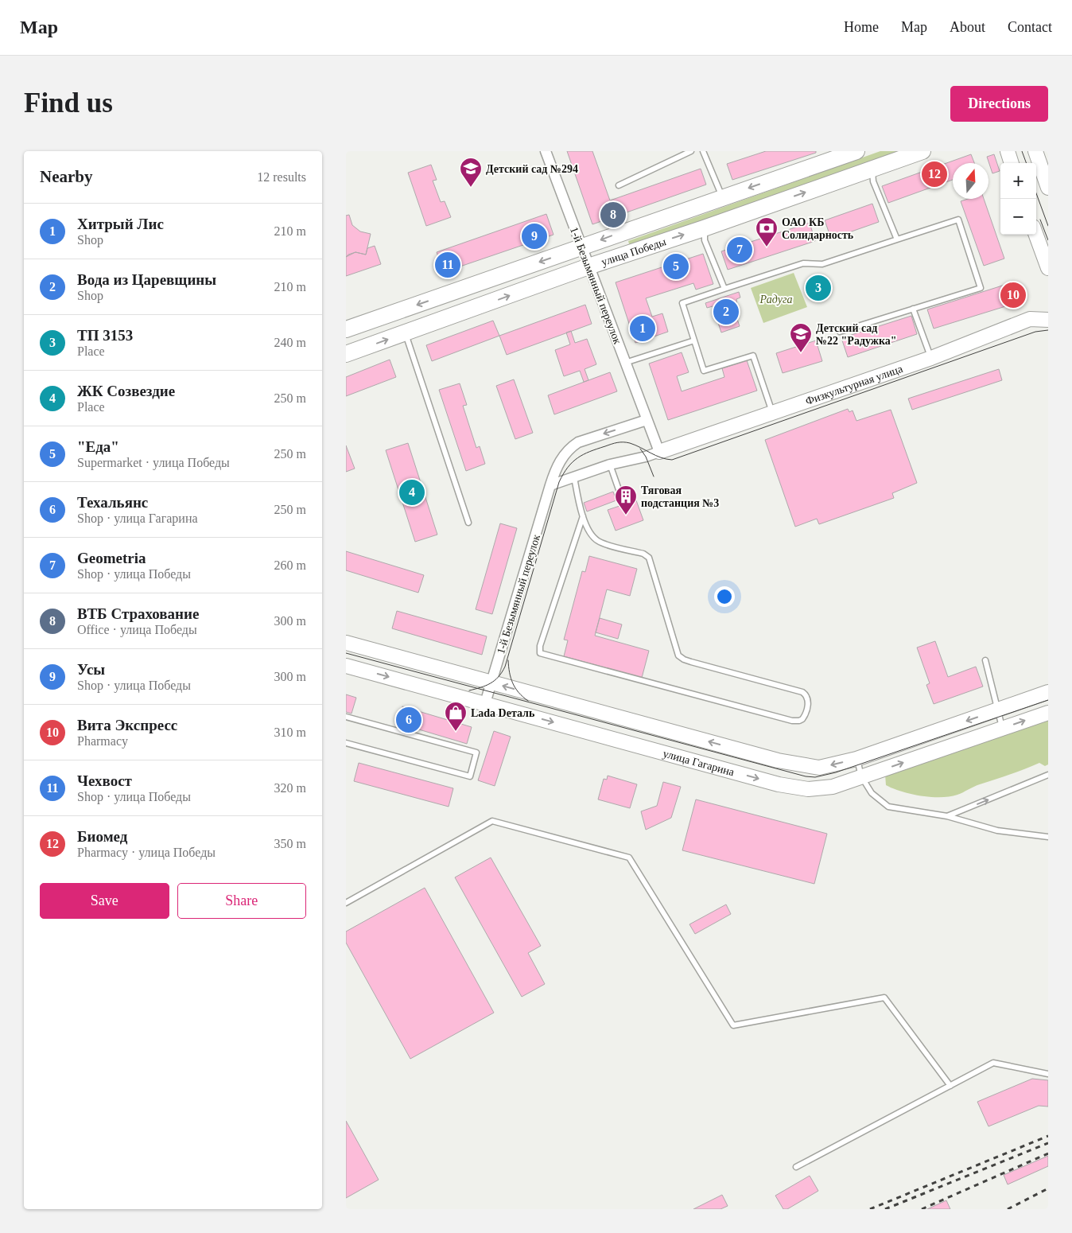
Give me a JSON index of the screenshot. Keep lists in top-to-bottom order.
{
  "streets": {
    "main road": ["улица Победы", "Физкультурная улица", "улица Гагарина"],
    "street": ["1-й Безымянный переулок"]
  },
  "crossings": [
    ["улица Победы", "1-й Безымянный переулок"],
    ["1-й Безымянный переулок", "Физкультурная улица"],
    ["1-й Безымянный переулок", "улица Гагарина"]
  ],
  "parks": ["Радyга"],
  "places": {
    "school or university": ["Детский сад №294", "Детский сад №22 \"Радужка\""],
    "bank": ["ОАО КБ Солидарность"],
    "building": ["Тяговая подстанция №3"],
    "shop": ["Lada Dеталь"]
  },
  "north": "top",
  "page": {
    "header": "Map",
    "nav": [
      "Home",
      "Map",
      "About",
      "Contact"
    ],
    "buttons": [
      "Directions",
      ["Save", "Share"]
    ],
    "title": "Find us",
    "heading": ["Nearby", "12 results"],
    "pins": [
      "12",
      "8",
      "9",
      "7",
      "11",
      "5",
      "3",
      "10",
      "2",
      "1",
      "4",
      "6"
    ],
    "map_buttons": ["+", "−"],
    "list": [
      {
        "mark": "1",
        "name": "Хитрый Лис",
        "note": "Shop",
        "value": "210 m"
      },
      {
        "mark": "2",
        "name": "Вода из Царевщины",
        "note": "Shop",
        "value": "210 m"
      },
      {
        "mark": "3",
        "name": "ТП 3153",
        "note": "Place",
        "value": "240 m"
      },
      {
        "mark": "4",
        "name": "ЖК Созвездие",
        "note": "Place",
        "value": "250 m"
      },
      {
        "mark": "5",
        "name": "\"Еда\"",
        "note": "Supermarket · улица Победы",
        "value": "250 m"
      },
      {
        "mark": "6",
        "name": "Техальянс",
        "note": "Shop · улица Гагарина",
        "value": "250 m"
      },
      {
        "mark": "7",
        "name": "Geometria",
        "note": "Shop · улица Победы",
        "value": "260 m"
      },
      {
        "mark": "8",
        "name": "ВТБ Страхование",
        "note": "Office · улица Победы",
        "value": "300 m"
      },
      {
        "mark": "9",
        "name": "Усы",
        "note": "Shop · улица Победы",
        "value": "300 m"
      },
      {
        "mark": "10",
        "name": "Вита Экспресс",
        "note": "Pharmacy",
        "value": "310 m"
      },
      {
        "mark": "11",
        "name": "Чехвост",
        "note": "Shop · улица Победы",
        "value": "320 m"
      },
      {
        "mark": "12",
        "name": "Биомед",
        "note": "Pharmacy · улица Победы",
        "value": "350 m"
      }
    ]
  }
}
